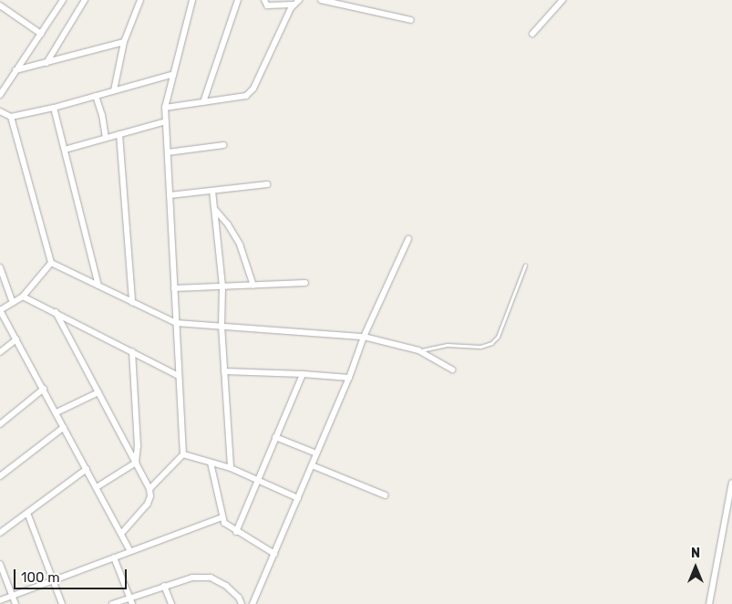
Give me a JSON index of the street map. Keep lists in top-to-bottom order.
{
  "scale_bar": "100 m",
  "north": "top"
}
